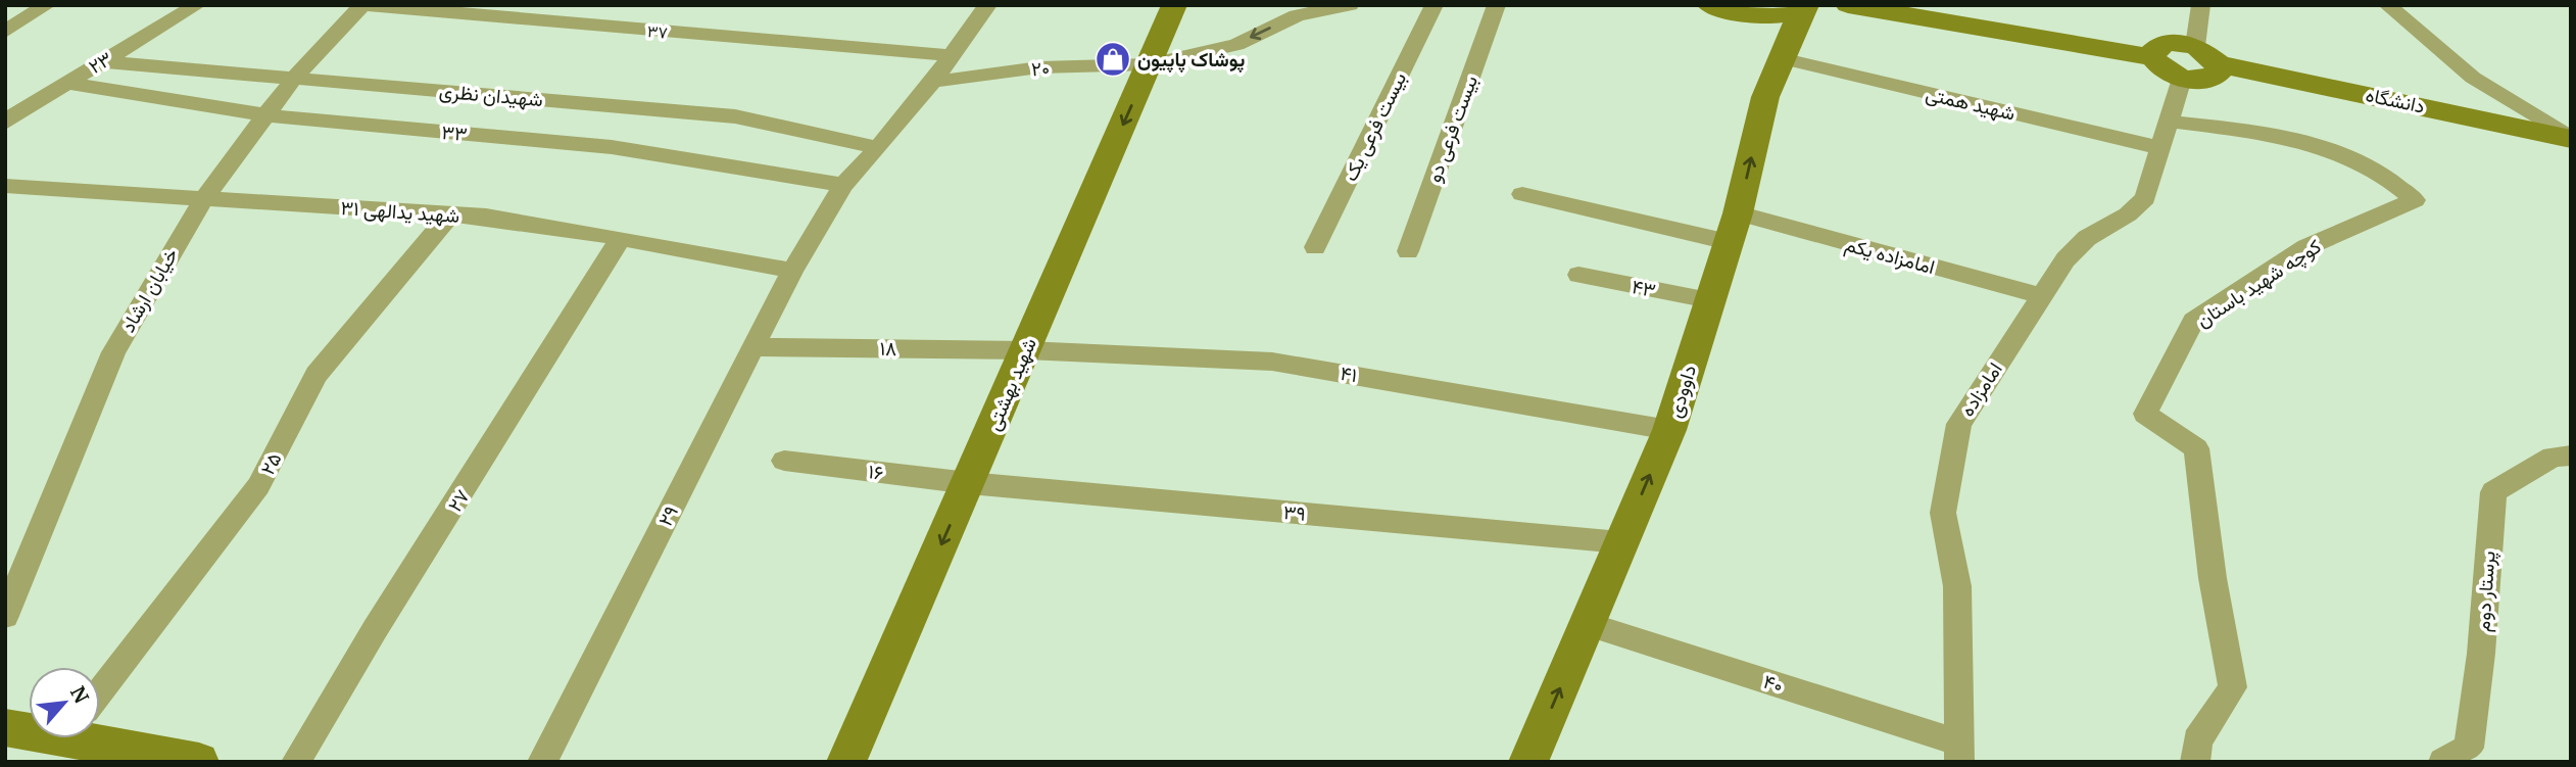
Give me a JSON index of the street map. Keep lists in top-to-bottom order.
{
  "streets": {
    "main road": ["دانشگاه", "شهید بهشتی", "داوودی"],
    "street": [
      "۳۷",
      "۲۳",
      "۲۰",
      "شهیدان نظری",
      "شهید همتی",
      "بیست فرعی یک",
      "بیست فرعی دو",
      "۳۳",
      "۳۱ شهید یدالهی",
      "امامزاده یکم",
      "کوچه شهید باستان",
      "۴۳",
      "خیابان ارشاد",
      "۱۸",
      "۴۱",
      "امامزاده",
      "۲۵",
      "۱۶",
      "۲۷",
      "۳۹",
      "۲۹",
      "پرستار دوم",
      "۴۰"
    ]
  },
  "crossings": [
    ["۳۷", "خیابان ارشاد"],
    ["۳۷", "۲۹"],
    ["۲۳", "شهیدان نظری"],
    ["۲۳", "۳۳"],
    ["۲۰", "شهید بهشتی"],
    ["۲۰", "۲۹"],
    ["شهیدان نظری", "خیابان ارشاد"],
    ["شهیدان نظری", "۲۹"],
    ["شهید همتی", "امامزاده"],
    ["شهید همتی", "داوودی"],
    ["۳۳", "خیابان ارشاد"],
    ["۳۳", "۲۹"],
    ["۳۱ شهید یدالهی", "خیابان ارشاد"],
    ["۳۱ شهید یدالهی", "۲۵"],
    ["۳۱ شهید یدالهی", "۲۷"],
    ["۳۱ شهید یدالهی", "۲۹"],
    ["امامزاده یکم", "امامزاده"],
    ["امامزاده یکم", "داوودی"],
    ["کوچه شهید باستان", "امامزاده"],
    ["۴۳", "داوودی"],
    ["۱۸", "۴۱"],
    ["۱۸", "شهید بهشتی"],
    ["۱۸", "۲۹"],
    ["۴۱", "شهید بهشتی"],
    ["۴۱", "داوودی"],
    ["شهید بهشتی", "۱۶"],
    ["شهید بهشتی", "۳۹"],
    ["امامزاده", "۴۰"],
    ["داوودی", "۳۹"],
    ["داوودی", "۴۰"],
    ["۱۶", "۳۹"]
  ],
  "one_way": ["۲۰", "شهید بهشتی", "داوودی"],
  "places": {
    "shop": ["پوشاک پاپیون"]
  },
  "north": "top right"
}
